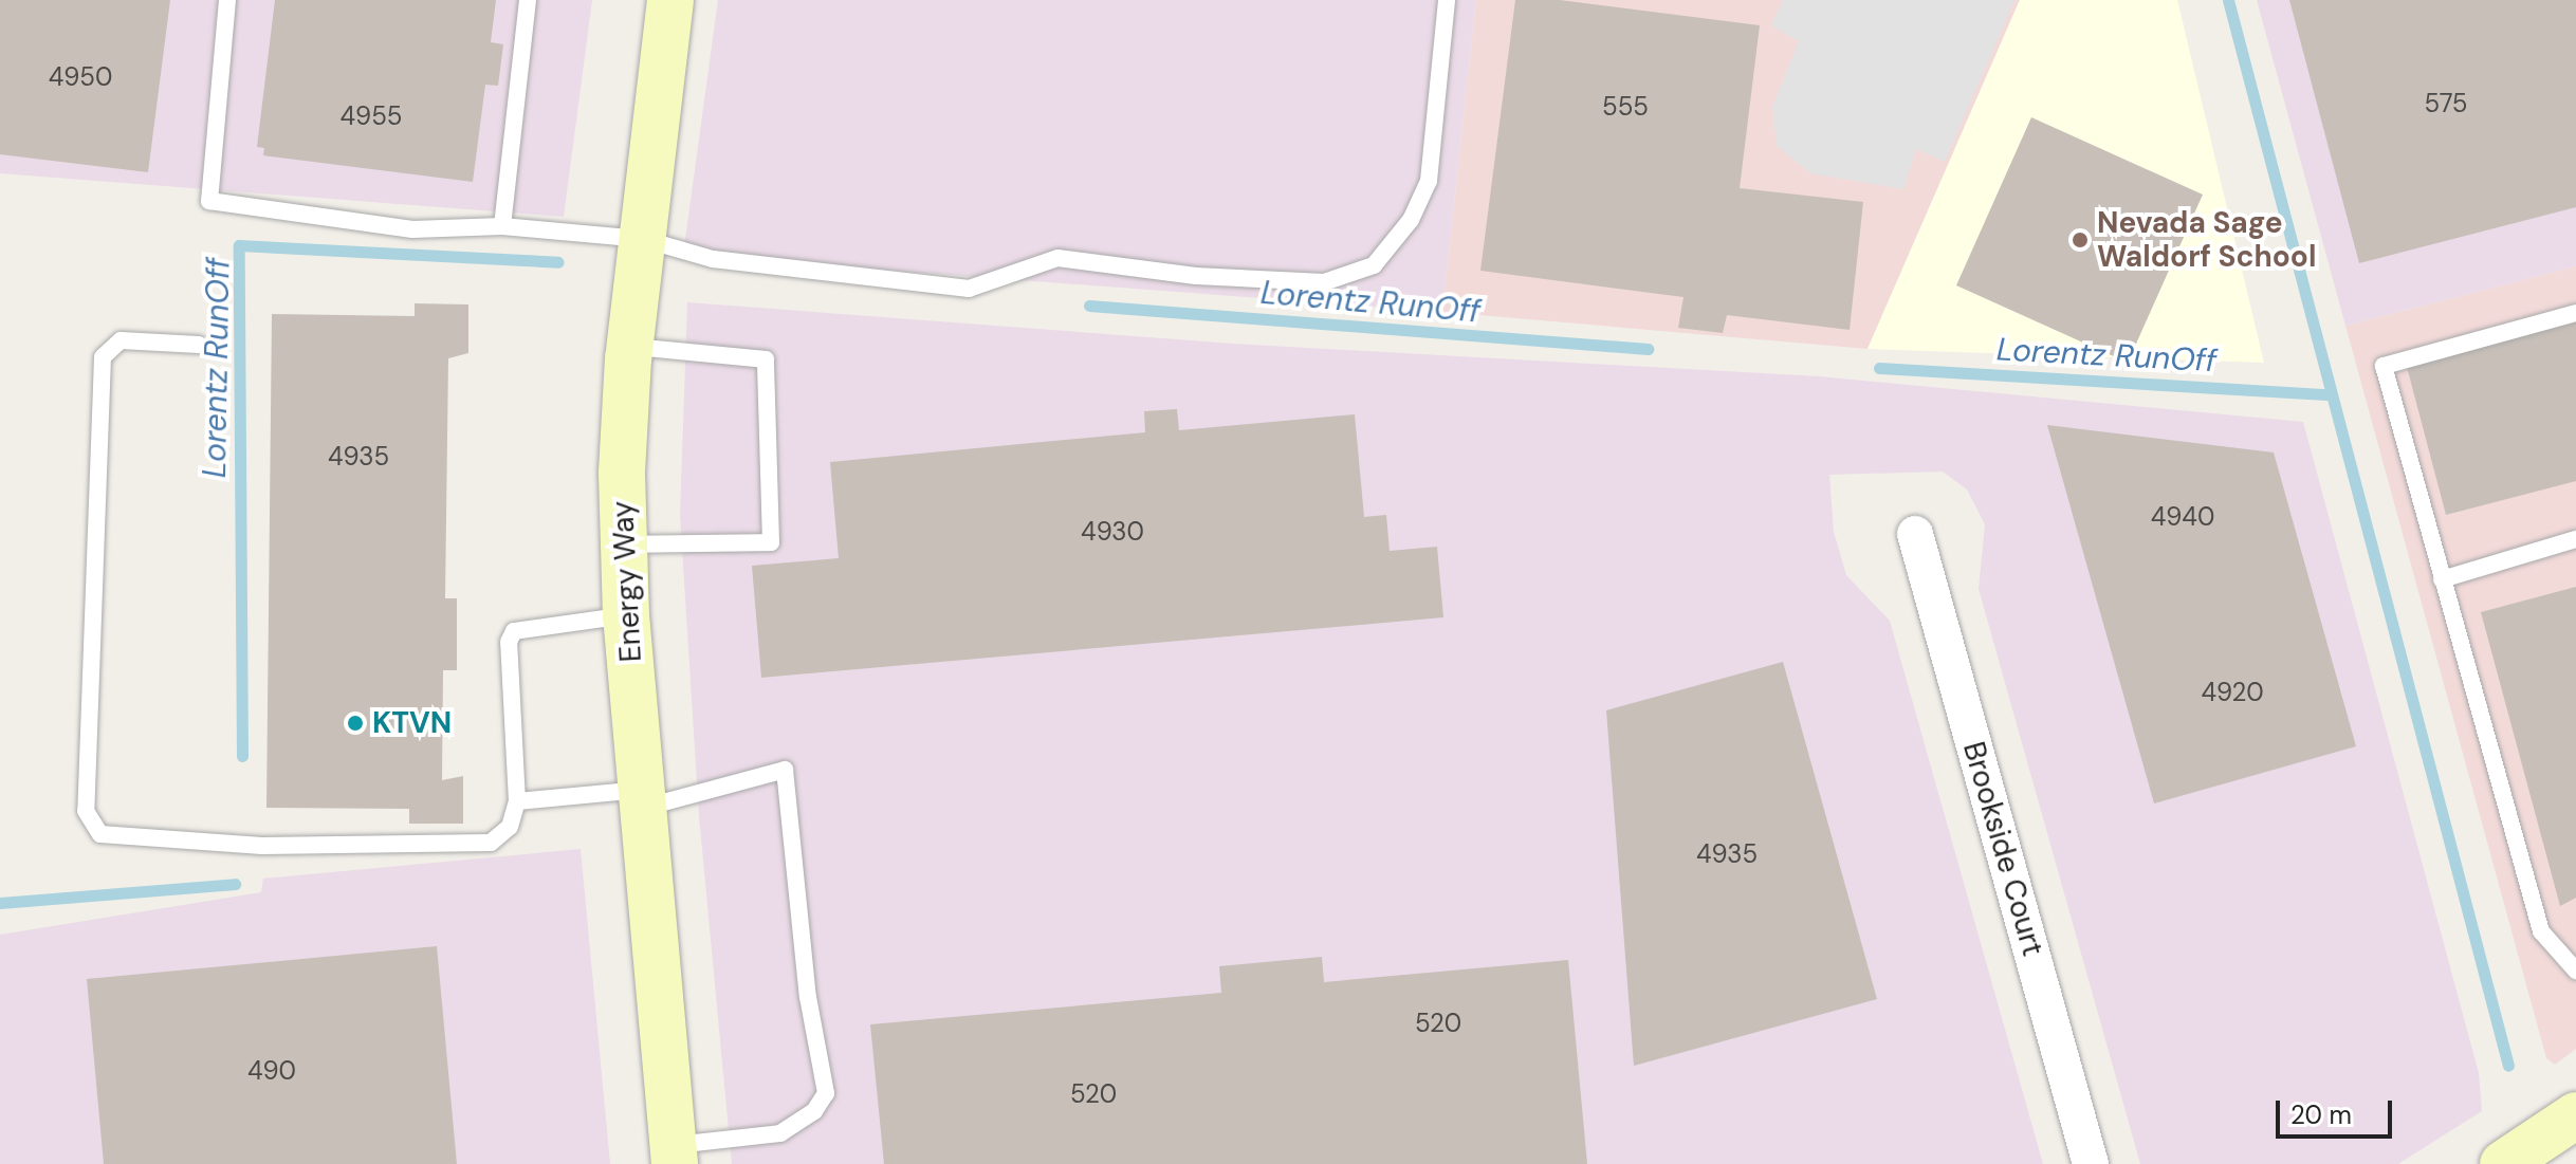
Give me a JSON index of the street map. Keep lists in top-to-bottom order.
{
  "streets": {
    "street": ["Energy Way", "Brookside Court"]
  },
  "water": ["Lorentz RunOff"],
  "places": ["Nevada Sage Waldorf School", "KTVN"],
  "house_numbers": [
    "4950",
    "575",
    "555",
    "4955",
    "4935",
    "4940",
    "4930",
    "4920",
    "4935",
    "520",
    "490",
    "520"
  ],
  "scale_bar": "20 m"
}
